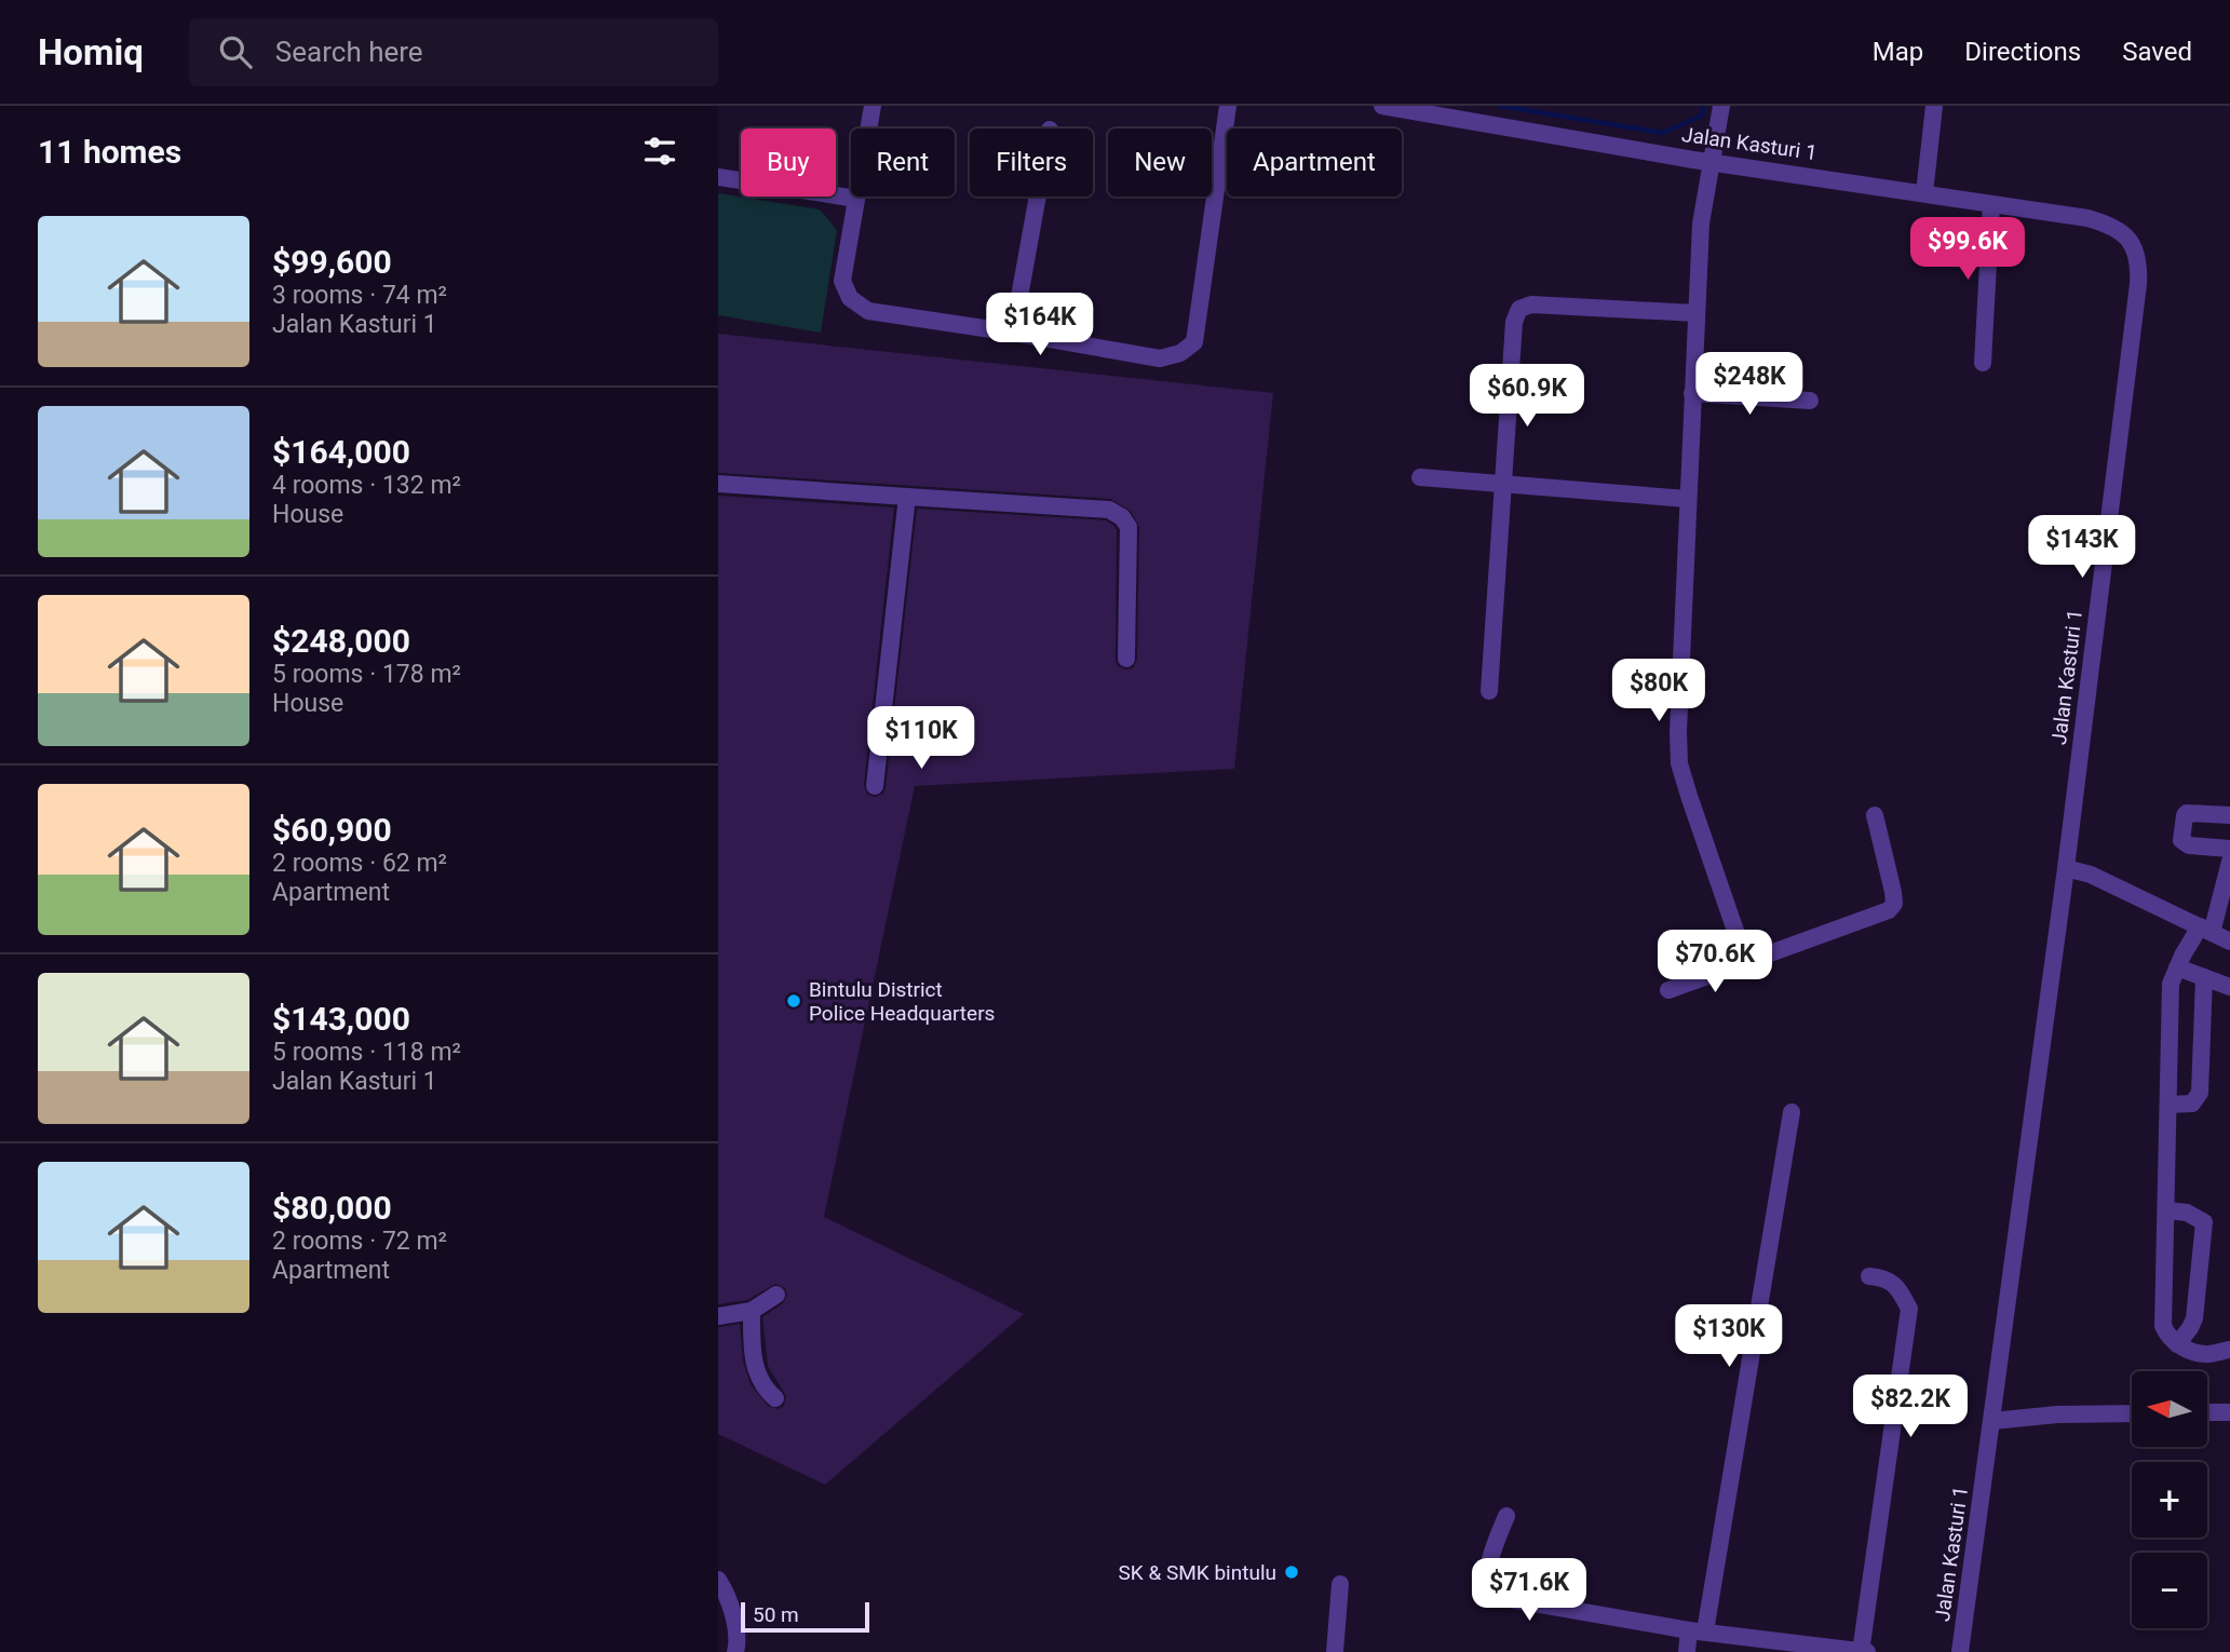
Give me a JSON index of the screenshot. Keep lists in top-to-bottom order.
{
  "streets": {
    "street": ["Jalan Kasturi 1"]
  },
  "places": ["Bintulu District Police Headquarters", "SK & SMK bintulu"],
  "scale_bar": "50 m",
  "north": "left",
  "page": {
    "header": "Homiq",
    "search": "Search here",
    "nav": ["Map", "Directions", "Saved"],
    "heading": "11 homes",
    "chip": [
      "Buy",
      "Rent",
      "Filters",
      "New",
      "Apartment"
    ],
    "list": [
      {
        "name": "$99,600",
        "note": "3 rooms · 74 m² · Jalan Kasturi 1"
      },
      {
        "name": "$164,000",
        "note": "4 rooms · 132 m² · House"
      },
      {
        "name": "$248,000",
        "note": "5 rooms · 178 m² · House"
      },
      {
        "name": "$60,900",
        "note": "2 rooms · 62 m² · Apartment"
      },
      {
        "name": "$143,000",
        "note": "5 rooms · 118 m² · Jalan Kasturi 1"
      },
      {
        "name": "$80,000",
        "note": "2 rooms · 72 m² · Apartment"
      }
    ],
    "price": [
      "$99.6K",
      "$164K",
      "$248K",
      "$60.9K",
      "$143K",
      "$80K",
      "$110K",
      "$70.6K",
      "$130K",
      "$82.2K",
      "$71.6K"
    ],
    "map_buttons": ["+", "−"],
    "scale": "50 m"
  }
}
